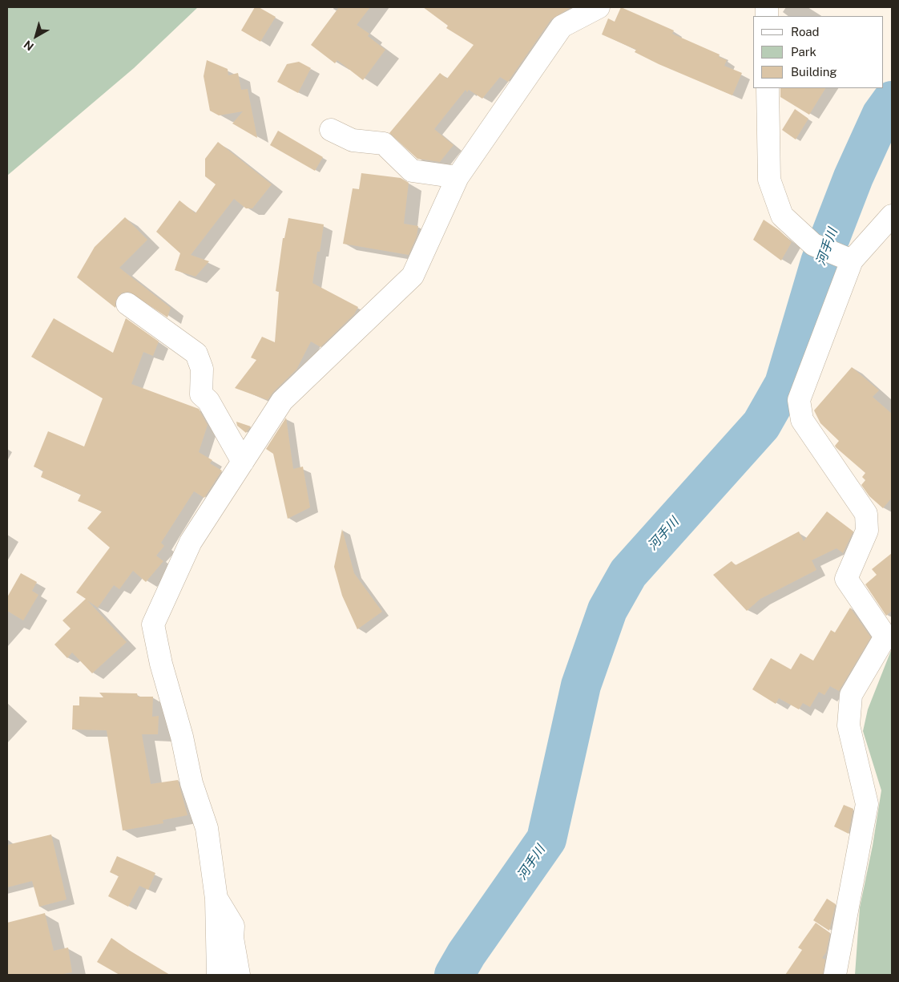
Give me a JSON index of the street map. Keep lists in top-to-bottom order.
{
  "water": ["河手川"],
  "legend": ["Road", "Park", "Building"],
  "north": "bottom left"
}
